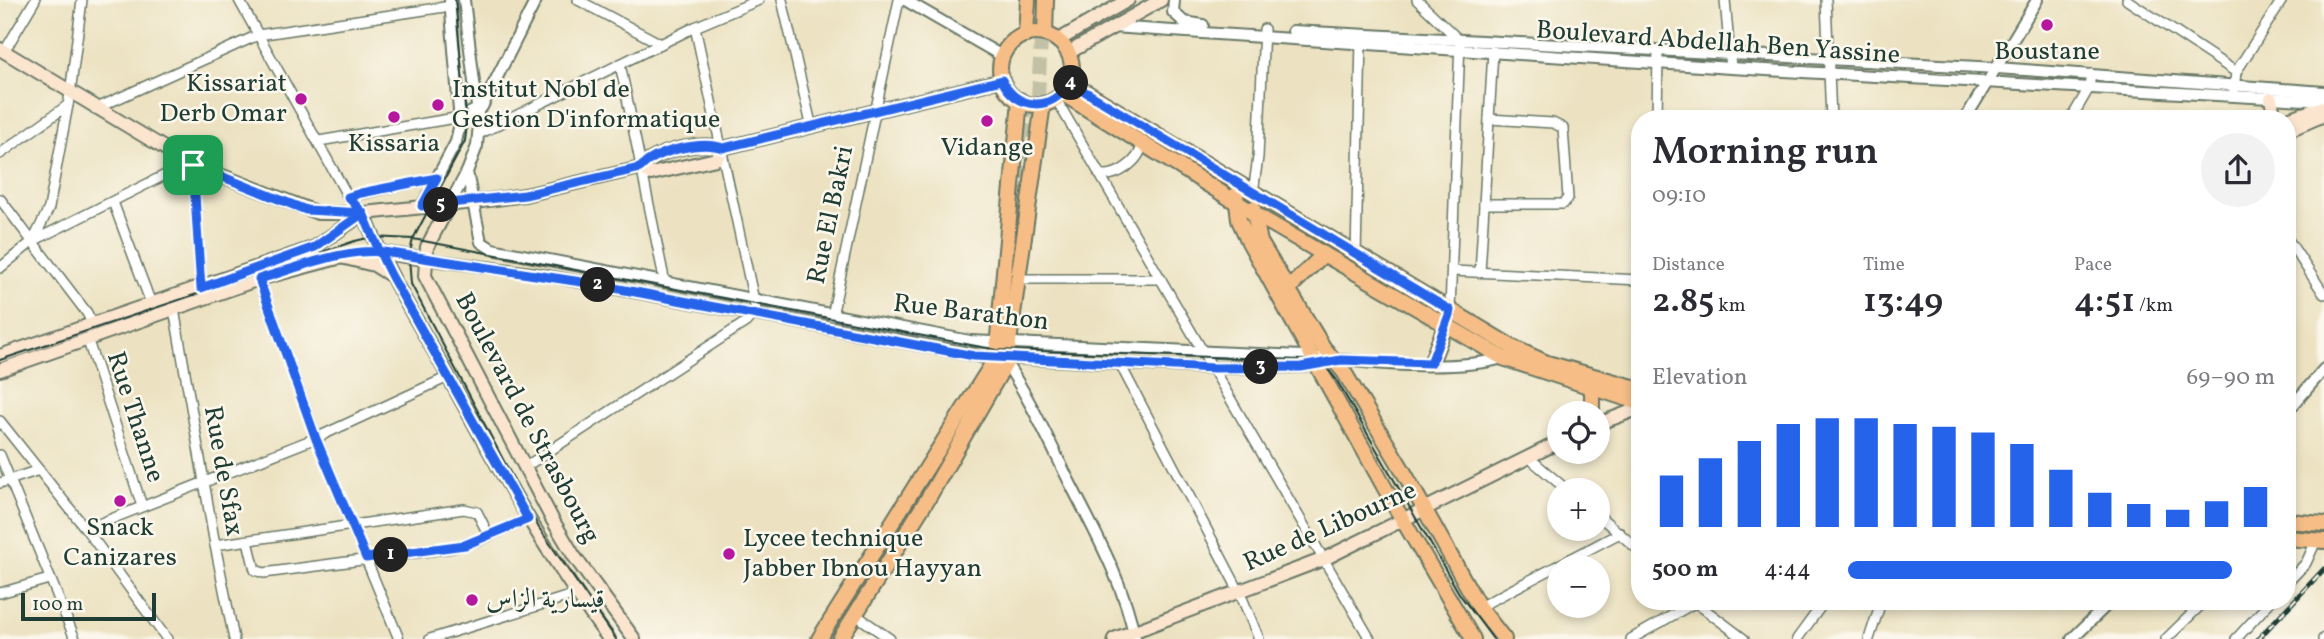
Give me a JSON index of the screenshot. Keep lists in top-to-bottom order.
{
  "streets": {
    "main road": ["Boulevard de Strasbourg", "Rue de Libourne"],
    "street": [
      "Boulevard Abdellah Ben Yassine",
      "Rue El Bakri",
      "Rue Barathon",
      "Rue Thanne",
      "Rue de Sfax"
    ]
  },
  "crossings": [
    ["Rue El Bakri", "Rue Barathon"]
  ],
  "places": [
    "Boustane",
    "Kissariat Derb Omar",
    "Institut Nobl de Gestion D'informatique",
    "Kissaria",
    "Vidange",
    "Snack Canizares",
    "Lycee technique Jabber Ibnou Hayyan",
    "قيسارية الزاس"
  ],
  "scale_bar": "100 m",
  "page": {
    "pins": [
      "4",
      "5",
      "2",
      "3",
      "1"
    ],
    "heading": ["Morning run", "09:10"],
    "stats": [
      ["Distance", "2.85 km"],
      ["Time", "13:49"],
      ["Pace", "4:51 /km"]
    ],
    "chart": ["Elevation", "69–90 m"],
    "map_buttons": ["+", "−"],
    "list": [
      {
        "name": "500 m",
        "note": "4:44"
      }
    ],
    "scale": "100 m"
  }
}
